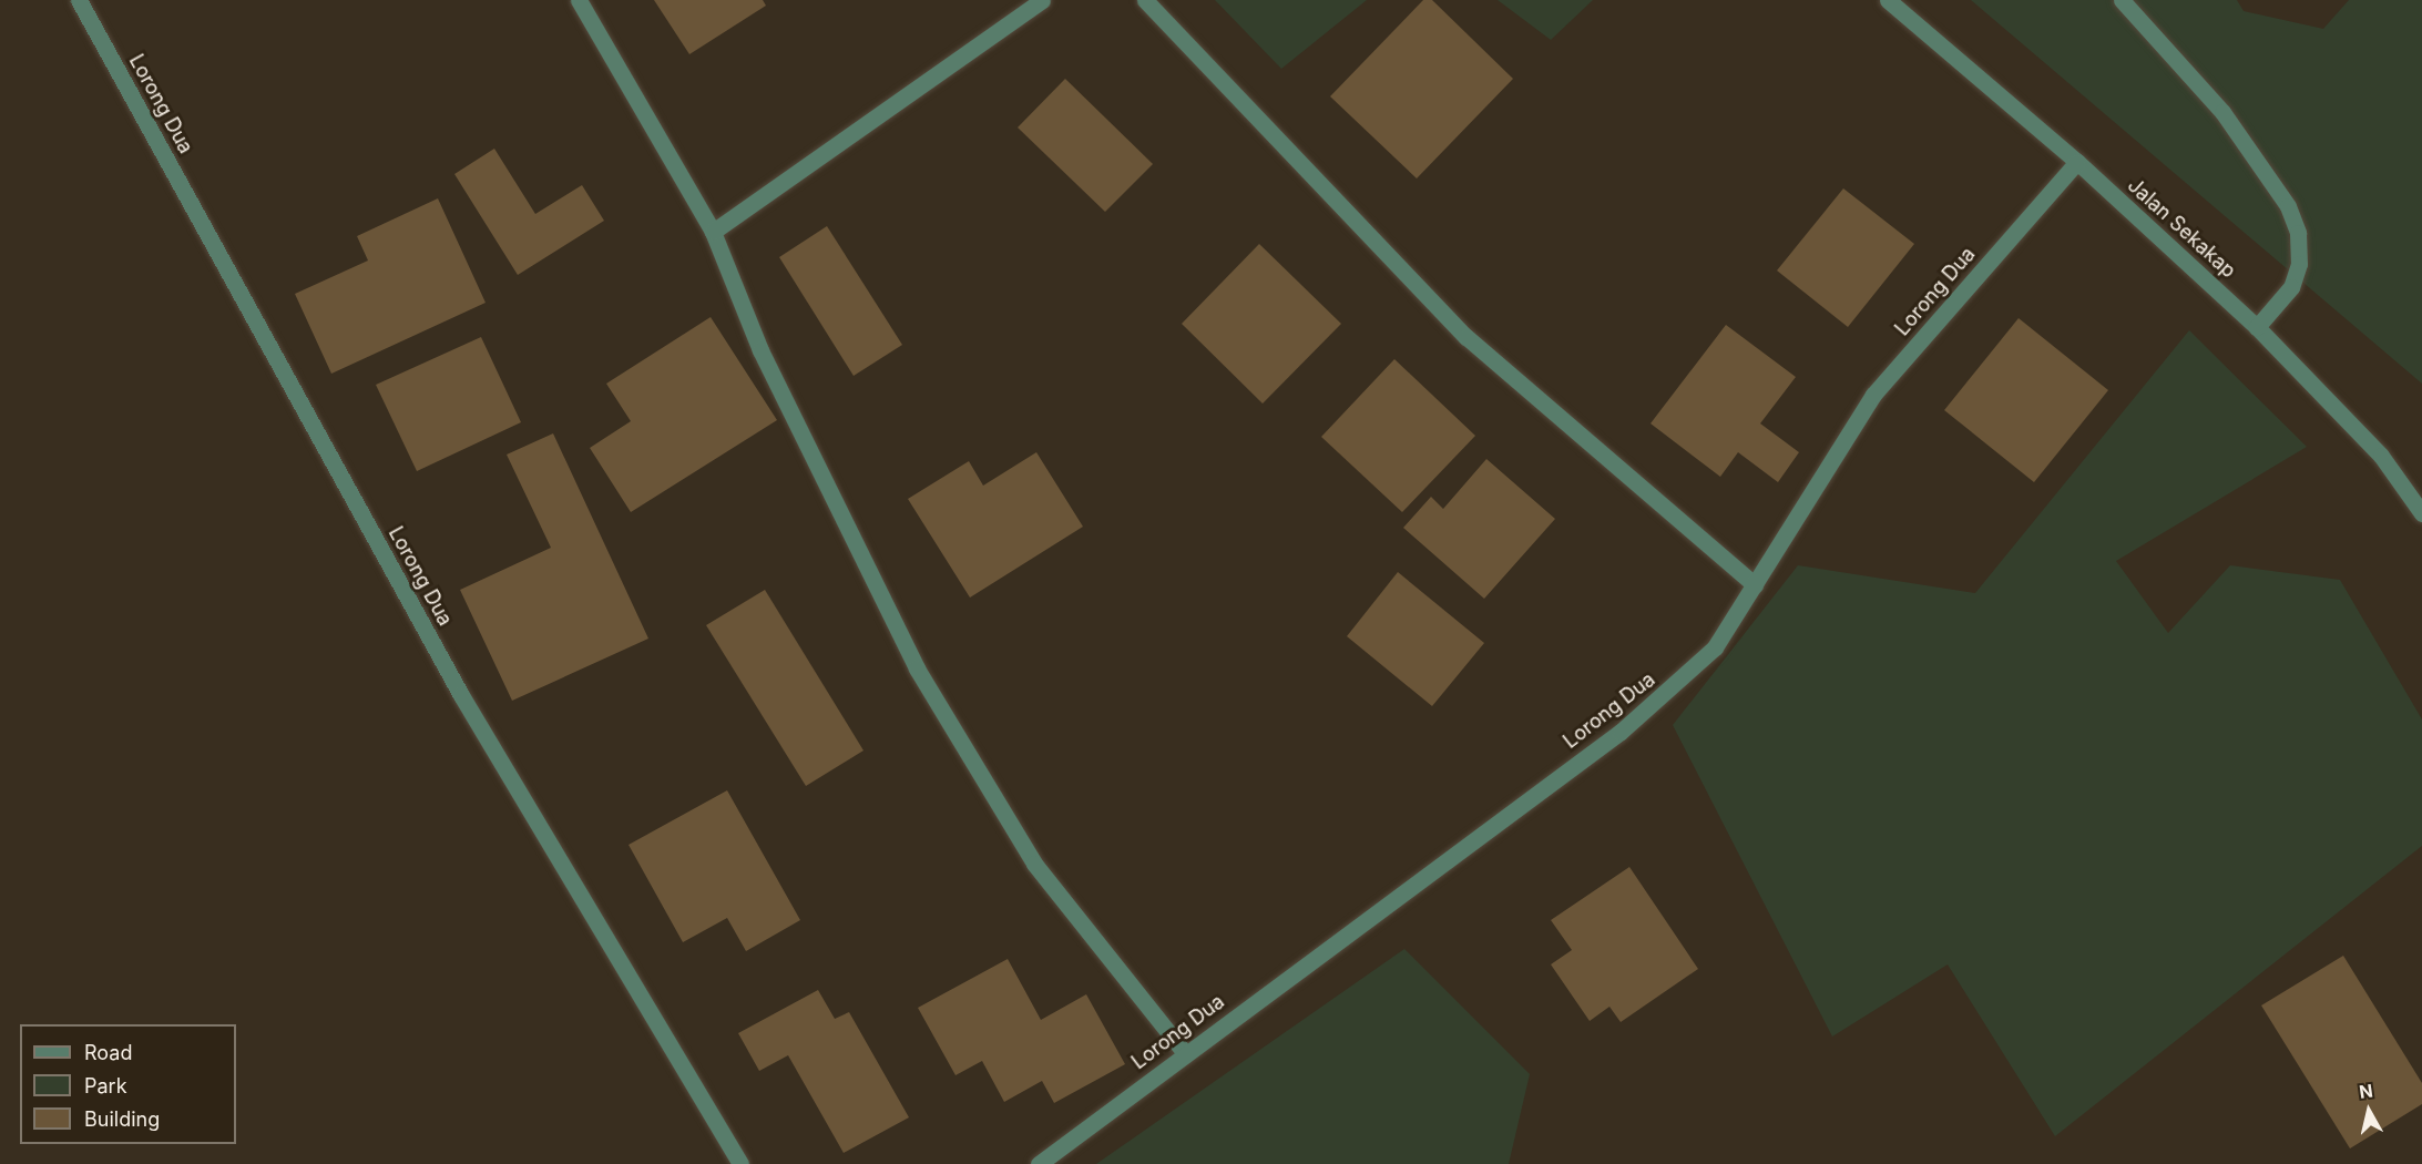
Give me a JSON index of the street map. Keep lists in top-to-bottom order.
{
  "streets": {
    "street": ["Lorong Dua", "Jalan Sekakap"]
  },
  "crossings": [
    ["Lorong Dua", "Jalan Sekakap"]
  ],
  "legend": ["Road", "Park", "Building"],
  "north": "top"
}
